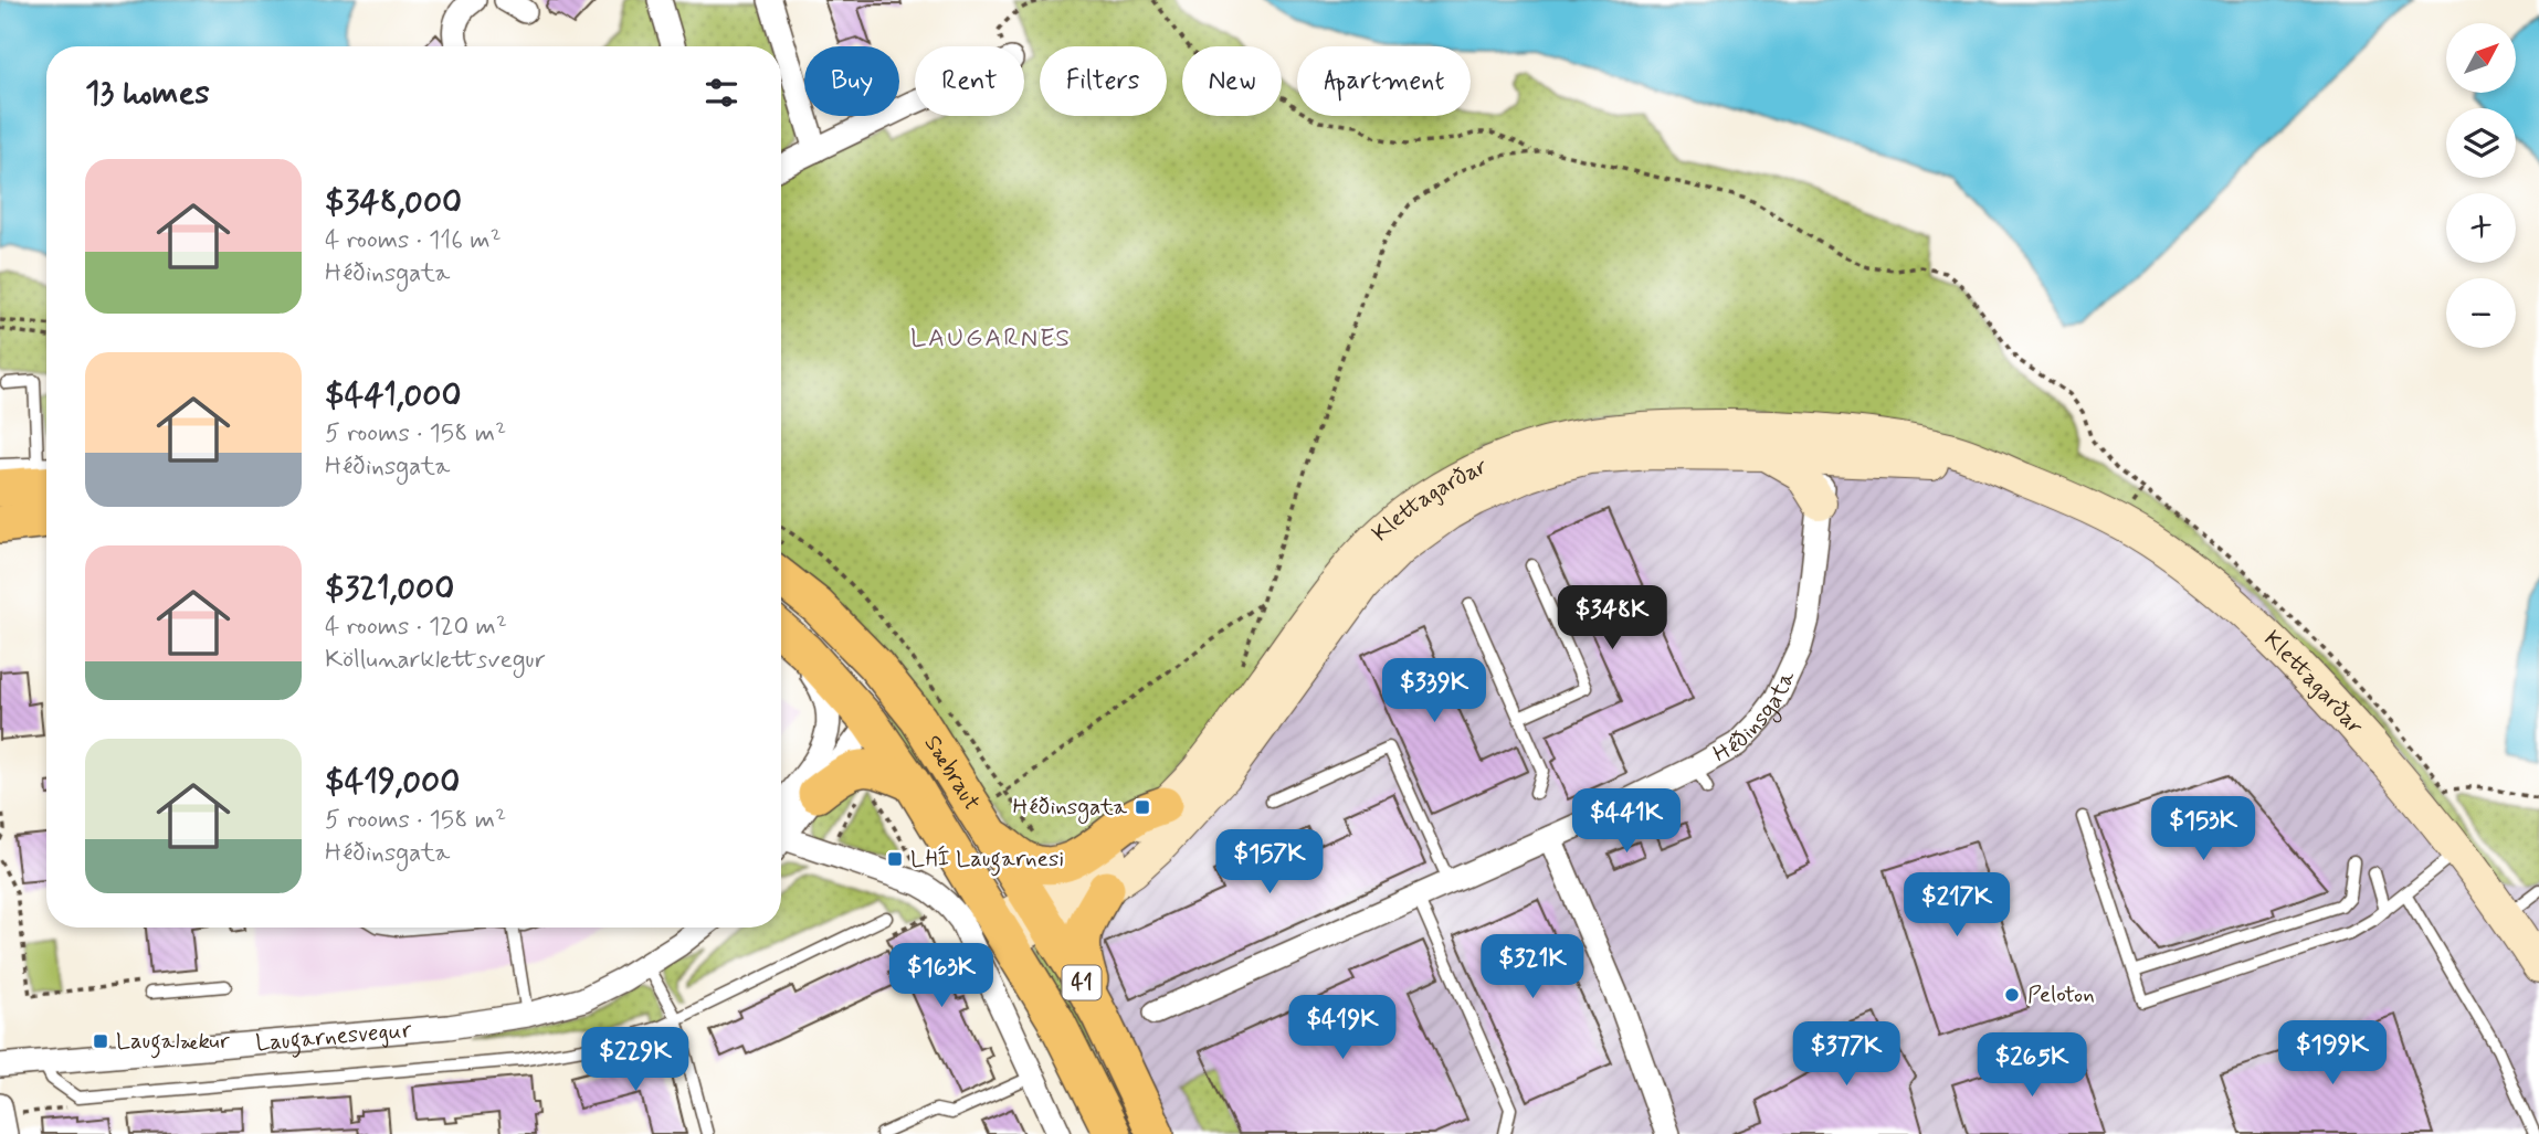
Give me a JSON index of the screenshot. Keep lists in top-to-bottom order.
{
  "streets": {
    "main road": ["Klettagarðar", "Sæbraut", "41"],
    "street": ["Héðinsgata", "Laugarnesvegur"]
  },
  "crossings": [
    ["Klettagarðar", "Héðinsgata"],
    ["Klettagarðar", "Sæbraut"]
  ],
  "districts": ["LAUGARNES"],
  "places": {
    "transit": ["Héðinsgata", "LHÍ Laugarnesi", "Laugalækur"],
    "other": ["Peloton"]
  },
  "north": "top right",
  "page": {
    "map_buttons": ["+", "−"],
    "chip": [
      "Buy",
      "Rent",
      "Filters",
      "New",
      "Apartment"
    ],
    "heading": "13 homes",
    "list": [
      {
        "name": "$348,000",
        "note": "4 rooms · 116 m² · Héðinsgata"
      },
      {
        "name": "$441,000",
        "note": "5 rooms · 158 m² · Héðinsgata"
      },
      {
        "name": "$321,000",
        "note": "4 rooms · 120 m² · Köllunarklettsvegur"
      },
      {
        "name": "$419,000",
        "note": "5 rooms · 158 m² · Héðinsgata"
      }
    ],
    "price": [
      "$348K",
      "$339K",
      "$441K",
      "$153K",
      "$157K",
      "$217K",
      "$321K",
      "$163K",
      "$419K",
      "$199K",
      "$377K",
      "$229K",
      "$265K"
    ]
  }
}
